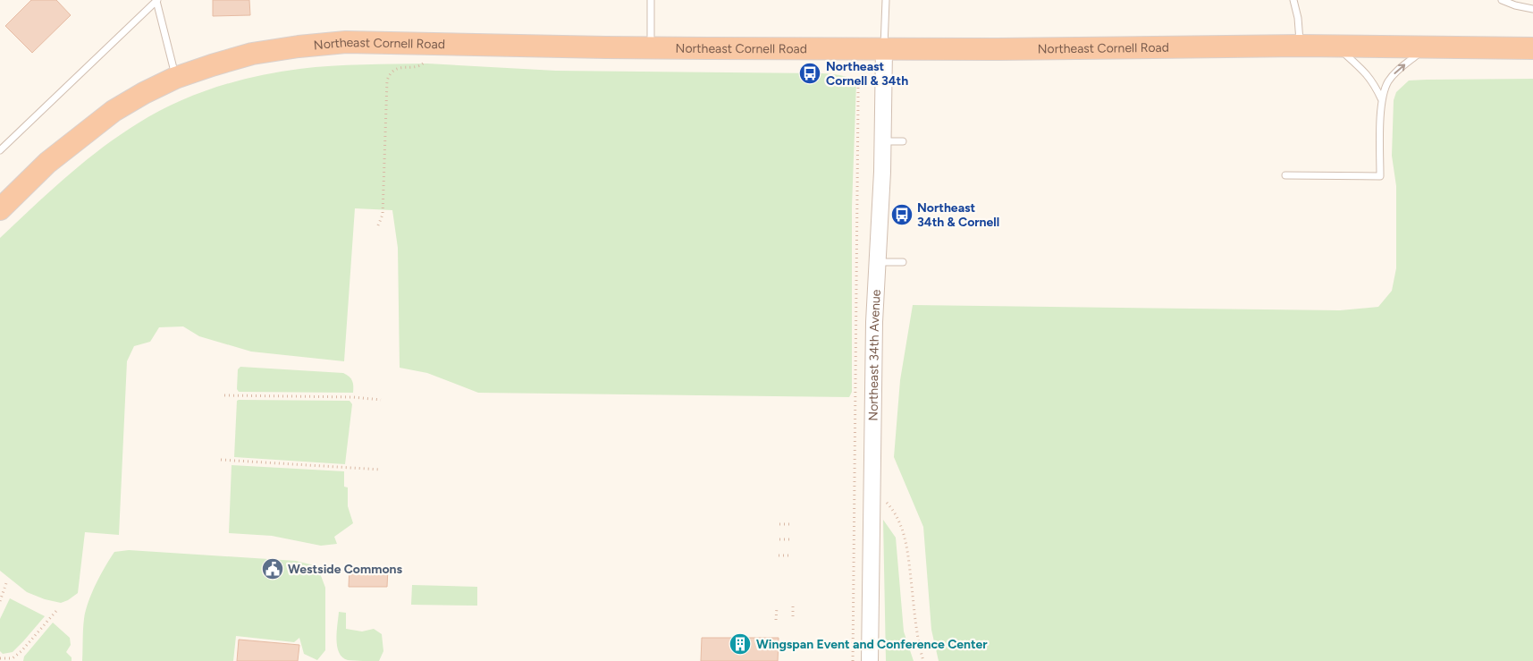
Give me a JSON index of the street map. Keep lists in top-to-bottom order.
{
  "streets": {
    "highway": ["Northeast Cornell Road"],
    "street": ["Northeast 34th Avenue"]
  },
  "crossings": [
    ["Northeast Cornell Road", "Northeast 34th Avenue"]
  ],
  "places": {
    "bus stop": ["Northeast Cornell & 34th", "Northeast 34th & Cornell"],
    "public building": ["Westside Commons"],
    "building": ["Wingspan Event and Conference Center"]
  }
}
